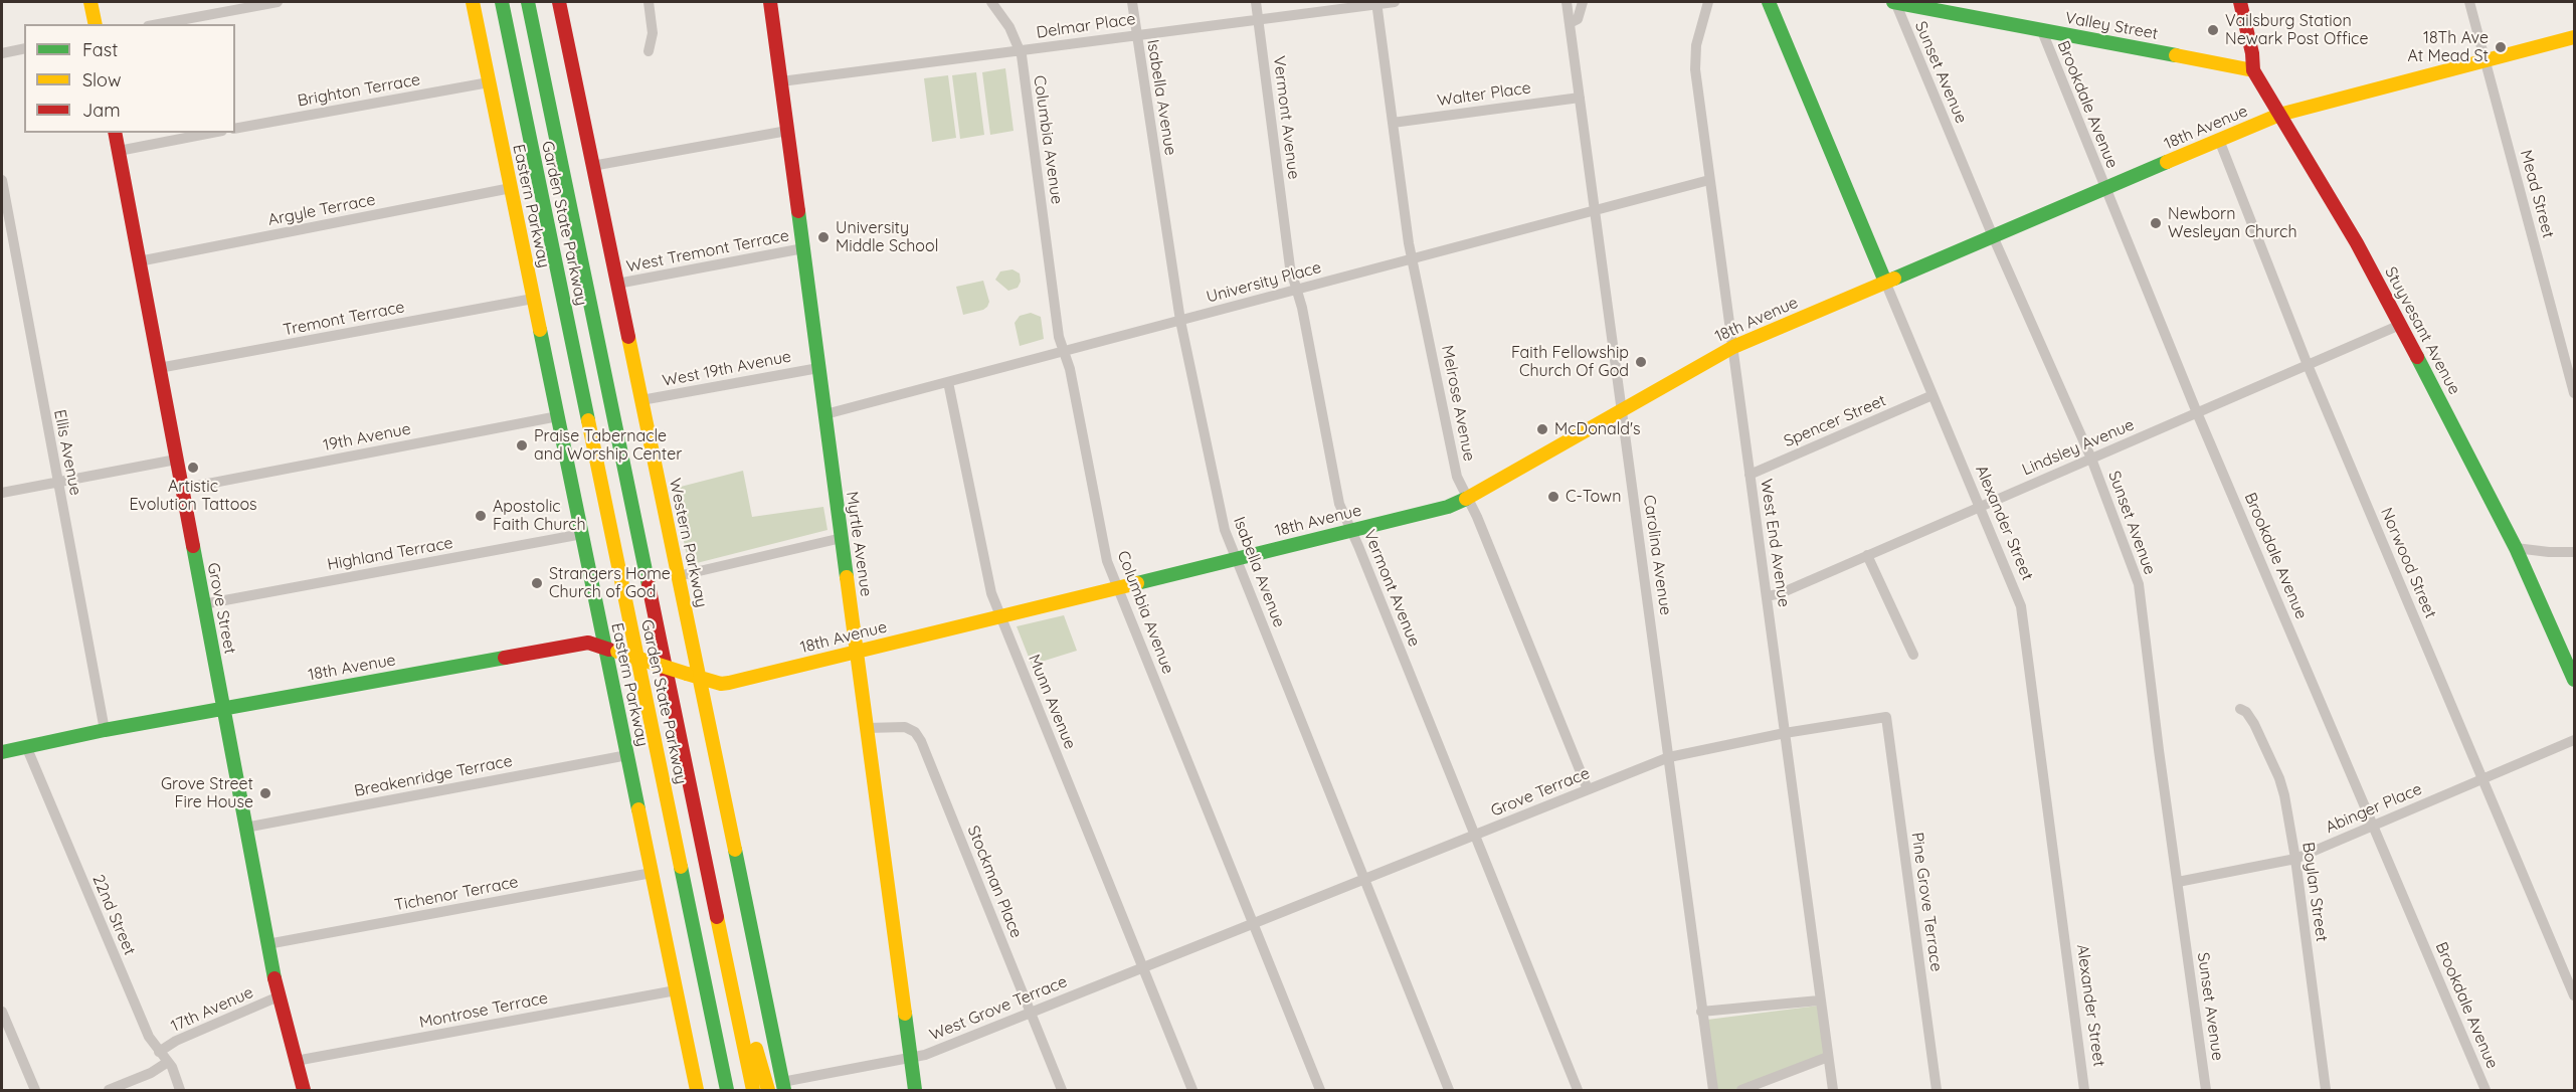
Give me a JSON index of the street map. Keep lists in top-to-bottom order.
{
  "streets": {
    "main road": [
      "Valley Street",
      "18th Avenue",
      "Eastern Parkway",
      "Garden State Parkway",
      "Stuyvesant Avenue",
      "Alexander Street",
      "Western Parkway",
      "Myrtle Avenue",
      "Grove Street"
    ],
    "street": [
      "Delmar Place",
      "Sunset Avenue",
      "Brighton Terrace",
      "Walter Place",
      "Isabella Avenue",
      "Brookdale Avenue",
      "Vermont Avenue",
      "Columbia Avenue",
      "Mead Street",
      "Argyle Terrace",
      "West Tremont Terrace",
      "University Place",
      "Tremont Terrace",
      "West 19th Avenue",
      "Melrose Avenue",
      "Spencer Street",
      "19th Avenue",
      "Lindsley Avenue",
      "Ellis Avenue",
      "West End Avenue",
      "Highland Terrace",
      "Carolina Avenue",
      "Norwood Street",
      "Munn Avenue",
      "Breakenridge Terrace",
      "Grove Terrace",
      "Abinger Place",
      "Stockman Place",
      "Boylan Street",
      "Tichenor Terrace",
      "Pine Grove Terrace",
      "22nd Street",
      "West Grove Terrace",
      "17th Avenue",
      "Montrose Terrace"
    ]
  },
  "crossings": [
    ["Delmar Place", "Isabella Avenue"],
    ["Delmar Place", "Vermont Avenue"],
    ["Delmar Place", "Columbia Avenue"],
    ["Delmar Place", "Melrose Avenue"],
    ["Delmar Place", "Myrtle Avenue"],
    ["Valley Street", "Sunset Avenue"],
    ["Valley Street", "Brookdale Avenue"],
    ["Valley Street", "Stuyvesant Avenue"],
    ["Sunset Avenue", "18th Avenue"],
    ["Sunset Avenue", "Lindsley Avenue"],
    ["Sunset Avenue", "Abinger Place"],
    ["Brighton Terrace", "Eastern Parkway"],
    ["Walter Place", "Melrose Avenue"],
    ["Walter Place", "Carolina Avenue"],
    ["Isabella Avenue", "18th Avenue"],
    ["Isabella Avenue", "University Place"],
    ["Isabella Avenue", "Grove Terrace"],
    ["Brookdale Avenue", "18th Avenue"],
    ["Brookdale Avenue", "Lindsley Avenue"],
    ["Brookdale Avenue", "Abinger Place"],
    ["Vermont Avenue", "18th Avenue"],
    ["Vermont Avenue", "University Place"],
    ["Vermont Avenue", "Grove Terrace"],
    ["18th Avenue", "Columbia Avenue"],
    ["18th Avenue", "Mead Street"],
    ["18th Avenue", "Eastern Parkway"],
    ["18th Avenue", "Stuyvesant Avenue"],
    ["18th Avenue", "Melrose Avenue"],
    ["18th Avenue", "Ellis Avenue"],
    ["18th Avenue", "Alexander Street"],
    ["18th Avenue", "Western Parkway"],
    ["18th Avenue", "West End Avenue"],
    ["18th Avenue", "Myrtle Avenue"],
    ["18th Avenue", "Carolina Avenue"],
    ["18th Avenue", "Norwood Street"],
    ["18th Avenue", "Grove Street"],
    ["18th Avenue", "Munn Avenue"],
    ["18th Avenue", "22nd Street"],
    ["Columbia Avenue", "University Place"],
    ["Columbia Avenue", "Grove Terrace"],
    ["Eastern Parkway", "Argyle Terrace"],
    ["Eastern Parkway", "Tremont Terrace"],
    ["Eastern Parkway", "19th Avenue"],
    ["Eastern Parkway", "Highland Terrace"],
    ["Eastern Parkway", "Breakenridge Terrace"],
    ["Eastern Parkway", "Tichenor Terrace"],
    ["Eastern Parkway", "Montrose Terrace"],
    ["Argyle Terrace", "Grove Street"],
    ["West Tremont Terrace", "Western Parkway"],
    ["West Tremont Terrace", "Myrtle Avenue"],
    ["University Place", "Melrose Avenue"],
    ["University Place", "West End Avenue"],
    ["University Place", "Myrtle Avenue"],
    ["University Place", "Carolina Avenue"],
    ["University Place", "Munn Avenue"],
    ["Tremont Terrace", "Grove Street"],
    ["Stuyvesant Avenue", "Lindsley Avenue"],
    ["West 19th Avenue", "Western Parkway"],
    ["West 19th Avenue", "Myrtle Avenue"],
    ["Melrose Avenue", "Grove Terrace"],
    ["Spencer Street", "Alexander Street"],
    ["Spencer Street", "West End Avenue"],
    ["19th Avenue", "Grove Street"],
    ["Lindsley Avenue", "Alexander Street"],
    ["Lindsley Avenue", "West End Avenue"],
    ["Lindsley Avenue", "Norwood Street"],
    ["Western Parkway", "West Grove Terrace"],
    ["West End Avenue", "Grove Terrace"],
    ["Myrtle Avenue", "Stockman Place"],
    ["Myrtle Avenue", "West Grove Terrace"],
    ["Highland Terrace", "Grove Street"],
    ["Carolina Avenue", "Grove Terrace"],
    ["Norwood Street", "Abinger Place"],
    ["Grove Street", "Breakenridge Terrace"],
    ["Grove Street", "Tichenor Terrace"],
    ["Grove Street", "17th Avenue"],
    ["Grove Street", "Montrose Terrace"],
    ["Munn Avenue", "West Grove Terrace"],
    ["Grove Terrace", "Pine Grove Terrace"],
    ["Grove Terrace", "West Grove Terrace"],
    ["Abinger Place", "Boylan Street"],
    ["Stockman Place", "West Grove Terrace"],
    ["22nd Street", "17th Avenue"]
  ],
  "places": [
    "Vailsburg Station Newark Post Office",
    "18Th Ave At Mead St",
    "Newborn Wesleyan Church",
    "University Middle School",
    "Faith Fellowship Church Of God",
    "McDonald's",
    "Praise Tabernacle and Worship Center",
    "Artistic Evolution Tattoos",
    "C-Town",
    "Apostolic Faith Church",
    "Strangers Home Church of God",
    "Grove Street Fire House"
  ],
  "legend": ["Fast", "Slow", "Jam"]
}
